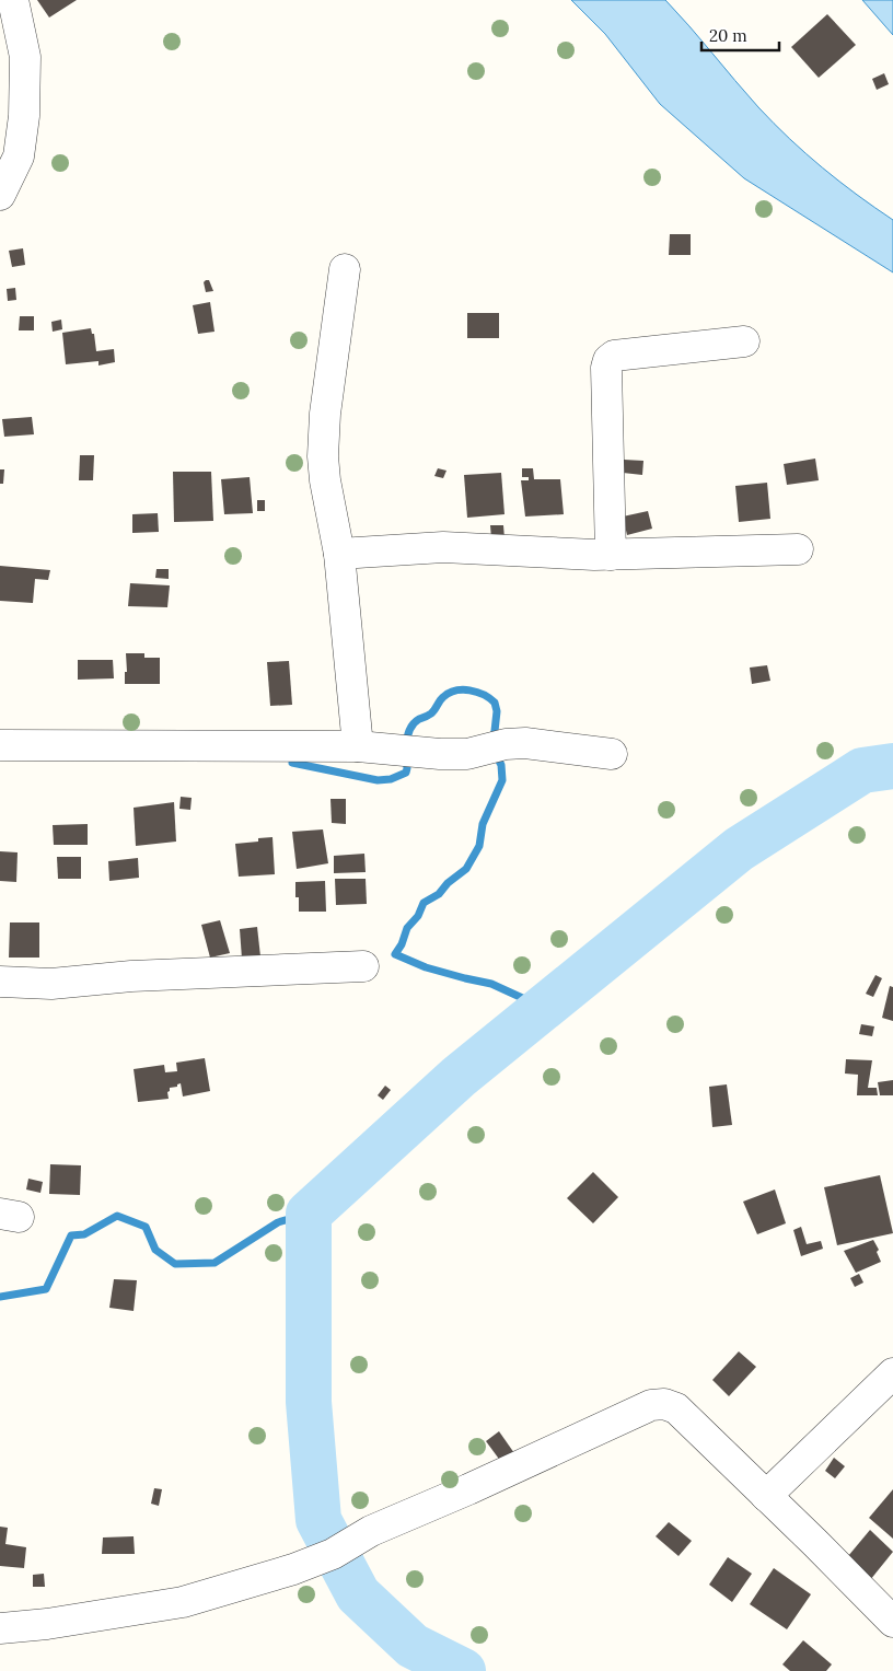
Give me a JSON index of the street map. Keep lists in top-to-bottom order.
{
  "scale_bar": "20 m"
}
